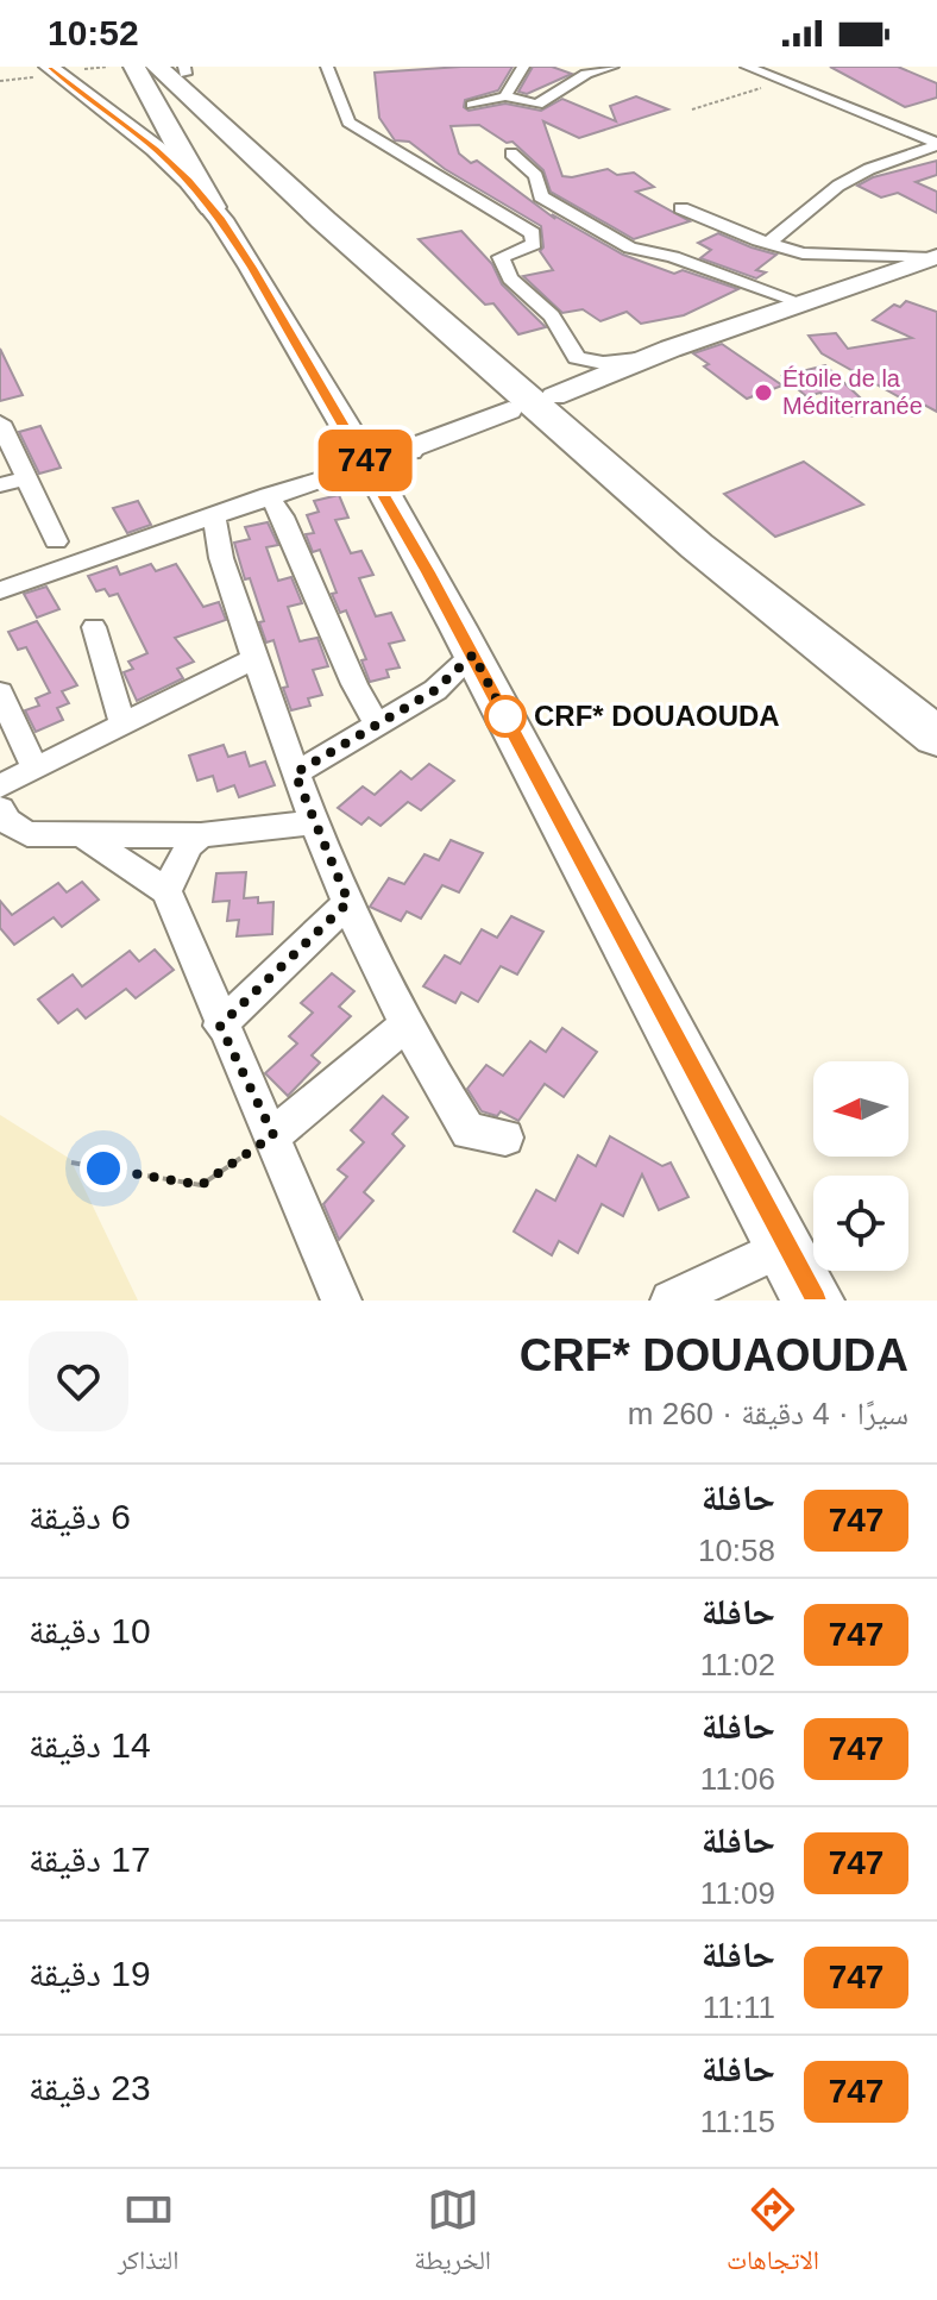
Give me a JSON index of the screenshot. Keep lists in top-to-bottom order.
{
  "places": ["Étoile de la Méditerranée", "CRF* DOUAOUDA"],
  "lines": ["bus line 747"],
  "north": "left",
  "page": {
    "status": "10:52",
    "on_map": "747",
    "heading": ["CRF* DOUAOUDA", "سيرًا · 4 دقيقة · 260 m"],
    "list": [
      {
        "mark": "747",
        "name": "حافلة",
        "note": "10:58",
        "value": "6 دقيقة"
      },
      {
        "mark": "747",
        "name": "حافلة",
        "note": "11:02",
        "value": "10 دقيقة"
      },
      {
        "mark": "747",
        "name": "حافلة",
        "note": "11:06",
        "value": "14 دقيقة"
      },
      {
        "mark": "747",
        "name": "حافلة",
        "note": "11:09",
        "value": "17 دقيقة"
      },
      {
        "mark": "747",
        "name": "حافلة",
        "note": "11:11",
        "value": "19 دقيقة"
      },
      {
        "mark": "747",
        "name": "حافلة",
        "note": "11:15",
        "value": "23 دقيقة"
      }
    ],
    "tabs": ["الاتجاهات", "الخريطة", "التذاكر"]
  }
}
